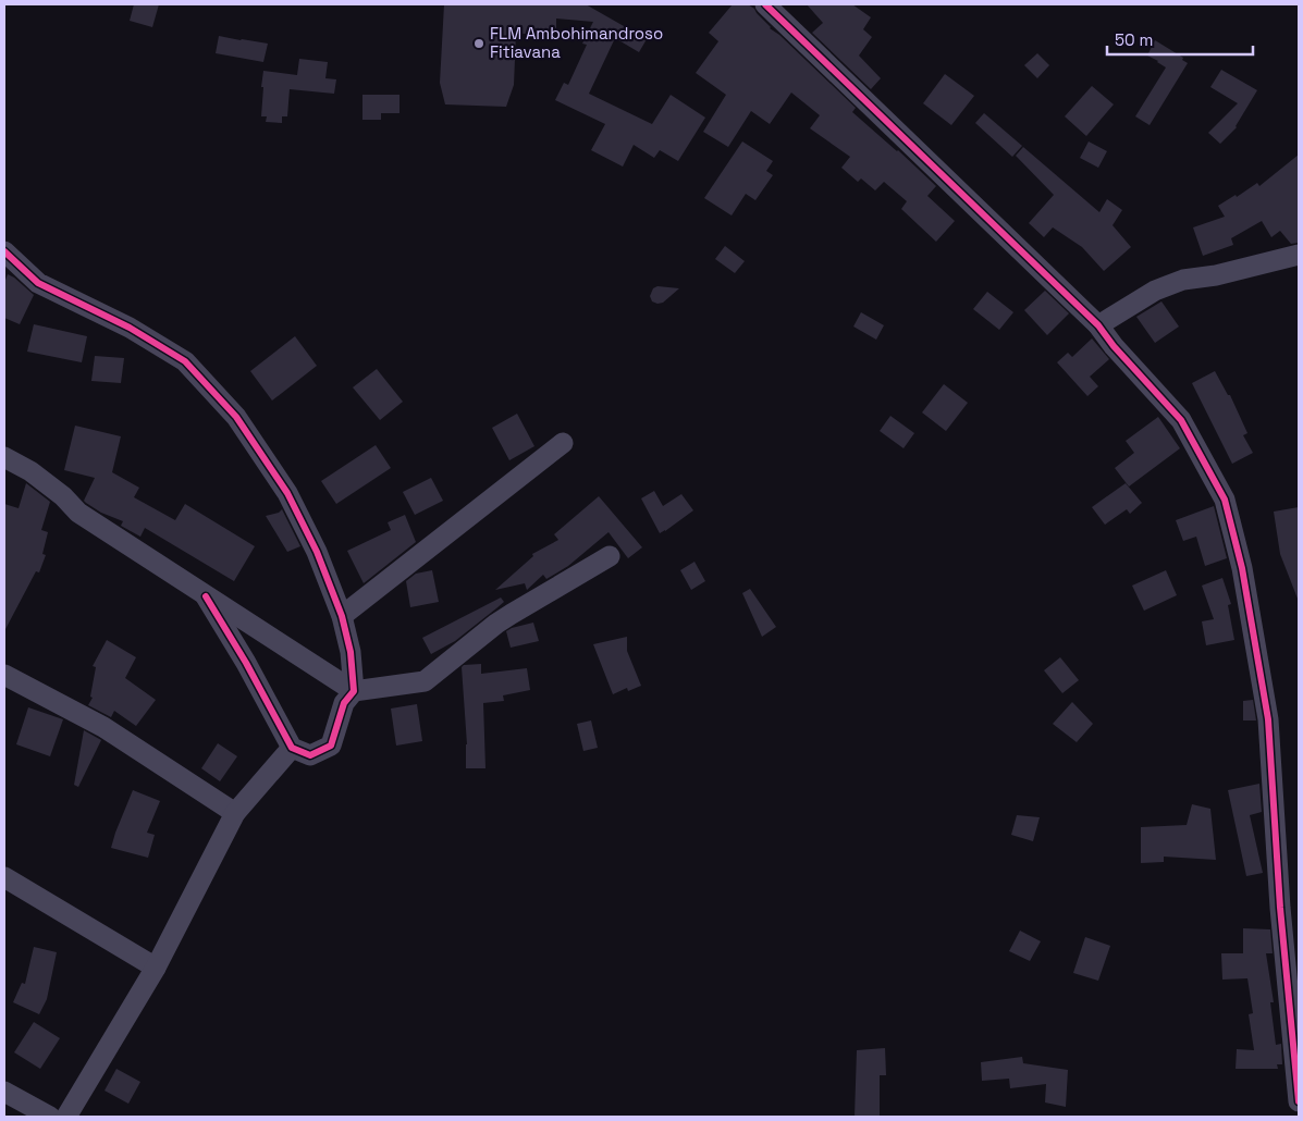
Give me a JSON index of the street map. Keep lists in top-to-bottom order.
{
  "places": ["FLM Ambohimandroso Fitiavana"],
  "scale_bar": "50 m"
}
